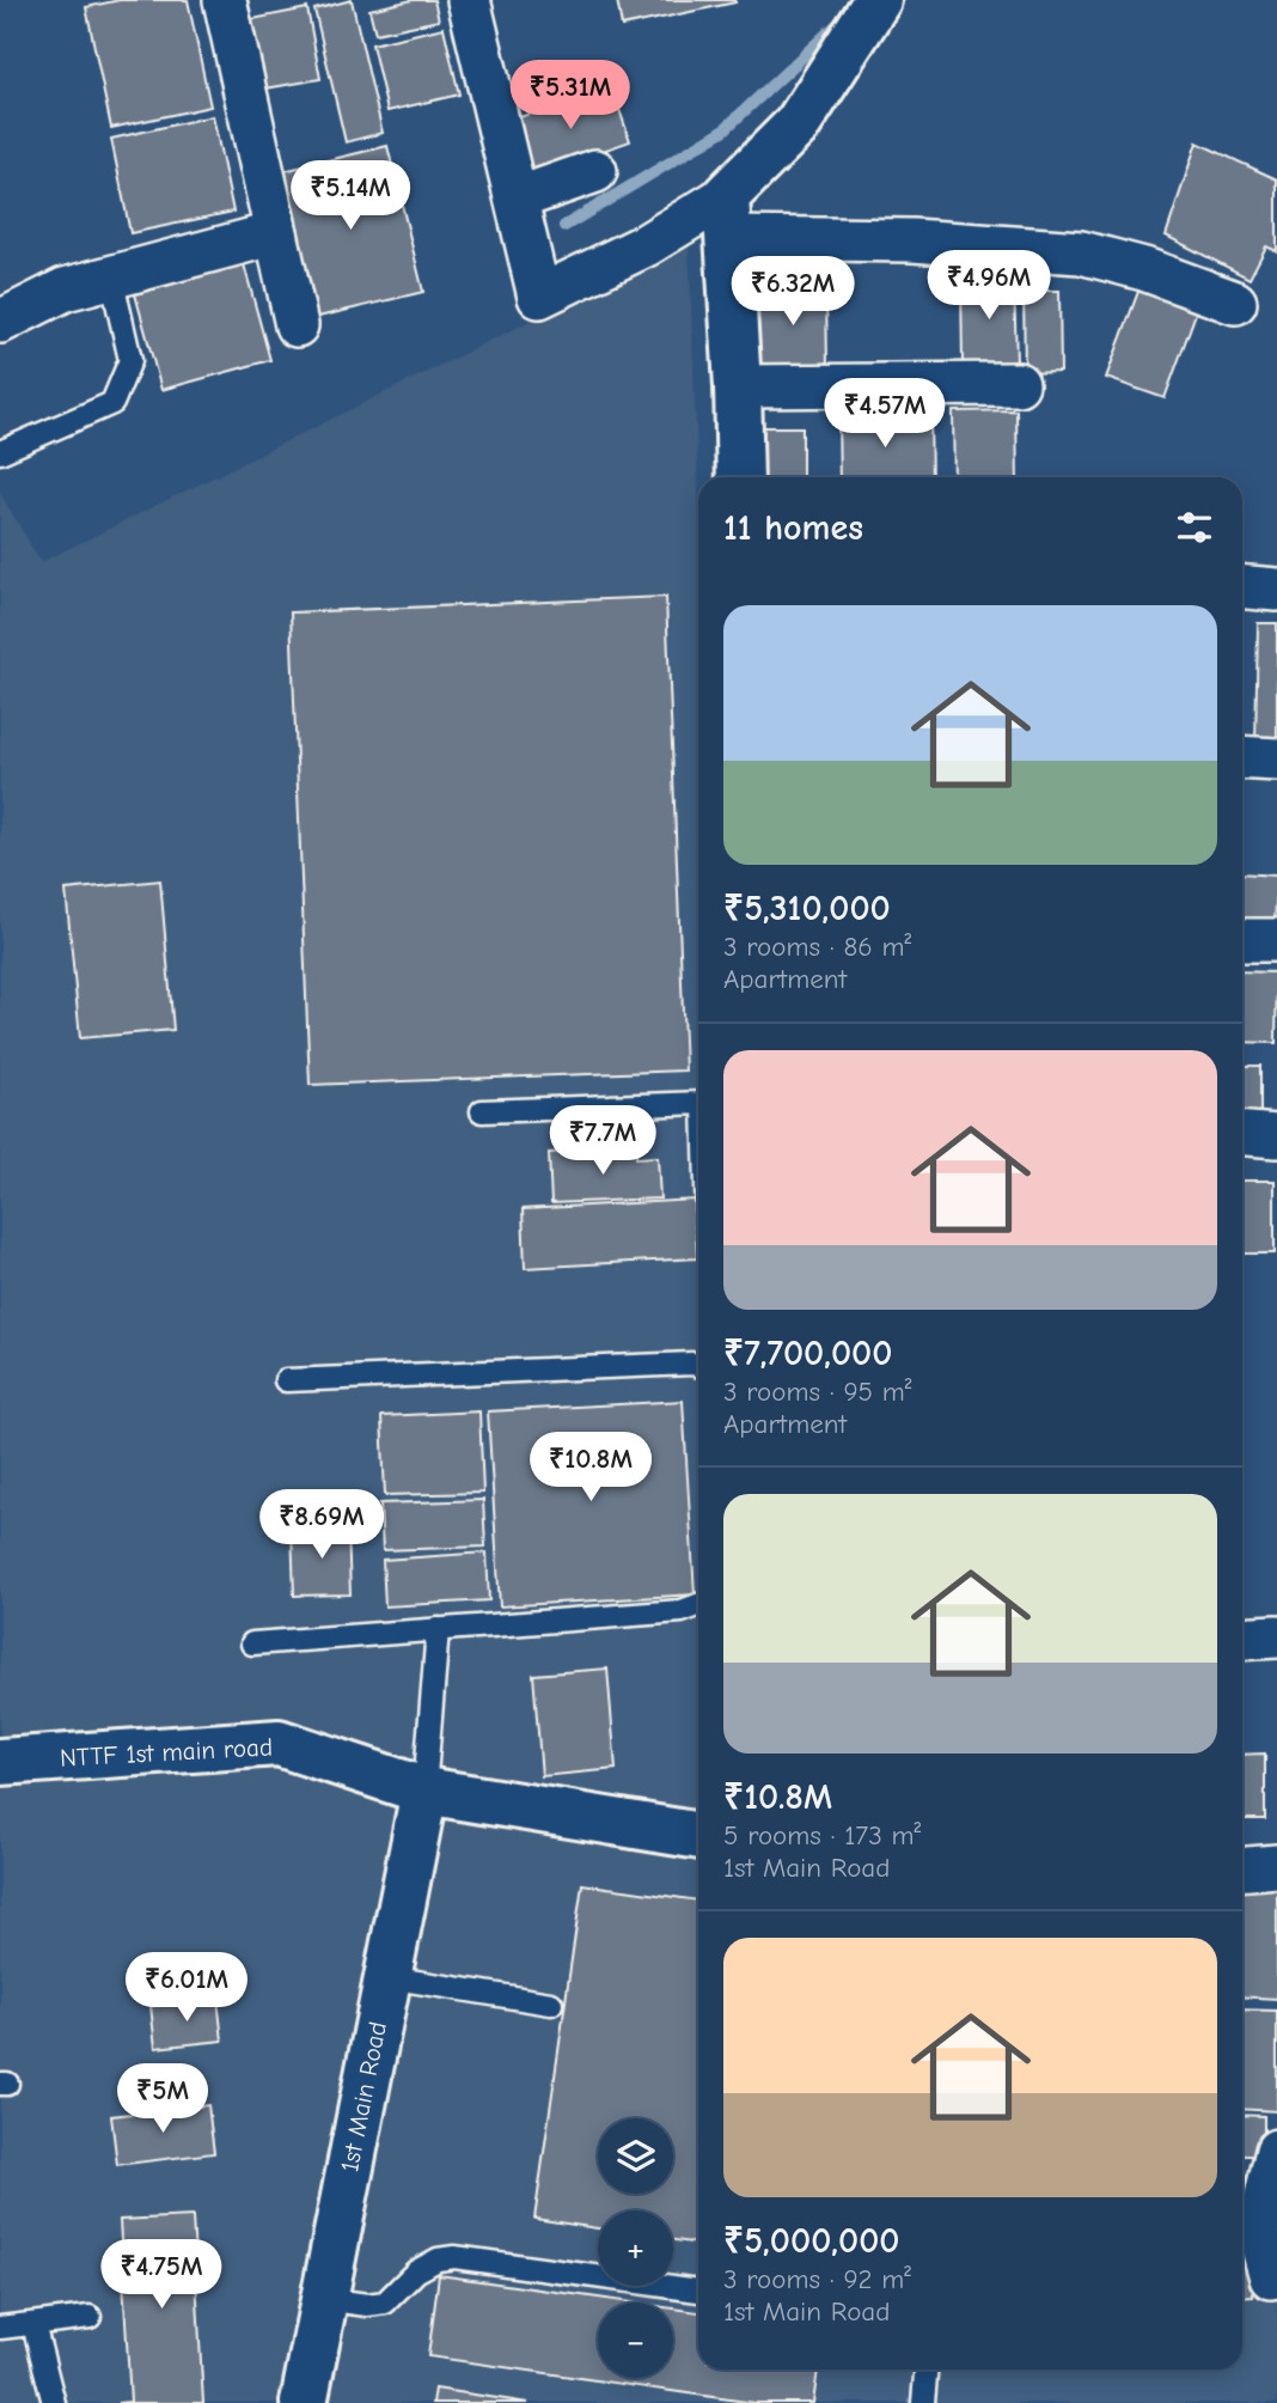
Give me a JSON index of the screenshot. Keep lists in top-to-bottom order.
{
  "streets": {
    "street": ["NTTF 1st main road", "1st Main Road"]
  },
  "crossings": [
    ["NTTF 1st main road", "1st Main Road"]
  ],
  "page": {
    "price": [
      "₹5.31M",
      "₹5.14M",
      "₹4.96M",
      "₹6.32M",
      "₹4.57M",
      "₹7.7M",
      "₹10.8M",
      "₹8.69M",
      "₹6.01M",
      "₹5M",
      "₹4.75M"
    ],
    "heading": "11 homes",
    "list": [
      {
        "name": "₹5,310,000",
        "note": "3 rooms · 86 m² · Apartment"
      },
      {
        "name": "₹7,700,000",
        "note": "3 rooms · 95 m² · Apartment"
      },
      {
        "name": "₹10.8M",
        "note": "5 rooms · 173 m² · 1st Main Road"
      },
      {
        "name": "₹5,000,000",
        "note": "3 rooms · 92 m² · 1st Main Road"
      }
    ],
    "map_buttons": ["+", "−"]
  }
}
